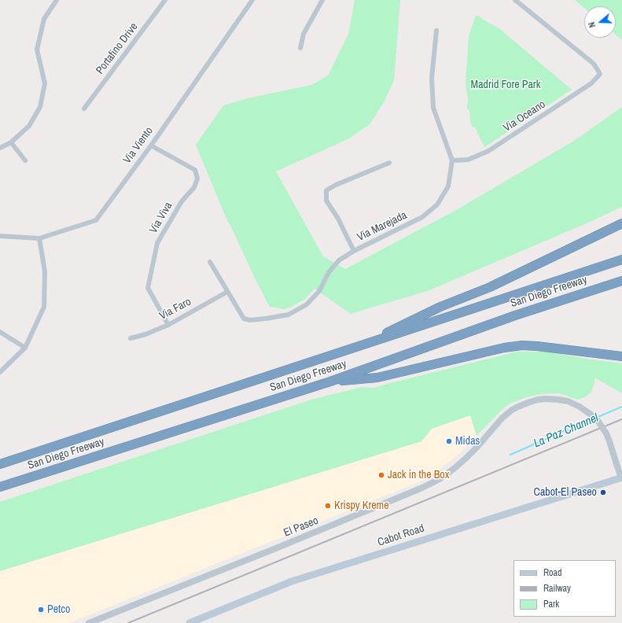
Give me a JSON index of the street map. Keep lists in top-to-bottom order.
{
  "streets": {
    "highway": ["San Diego Freeway"],
    "main road": ["Cabot Road"],
    "street": [
      "Portafino Drive",
      "Via Oceano",
      "Via Viento",
      "Via Viva",
      "Via Marejada",
      "Via Faro",
      "El Paseo"
    ]
  },
  "crossings": [
    ["Via Oceano", "Via Marejada"],
    ["Via Viento", "Via Viva"],
    ["Via Viva", "Via Faro"],
    ["Via Marejada", "Via Faro"],
    ["El Paseo", "Cabot Road"]
  ],
  "water": ["La Paz Channel"],
  "parks": ["Madrid Fore Park"],
  "places": [
    "Midas",
    "Jack in the Box",
    "Cabot-El Paseo",
    "Krispy Kreme",
    "Petco"
  ],
  "legend": ["Road", "Railway", "Park"],
  "north": "left"
}
